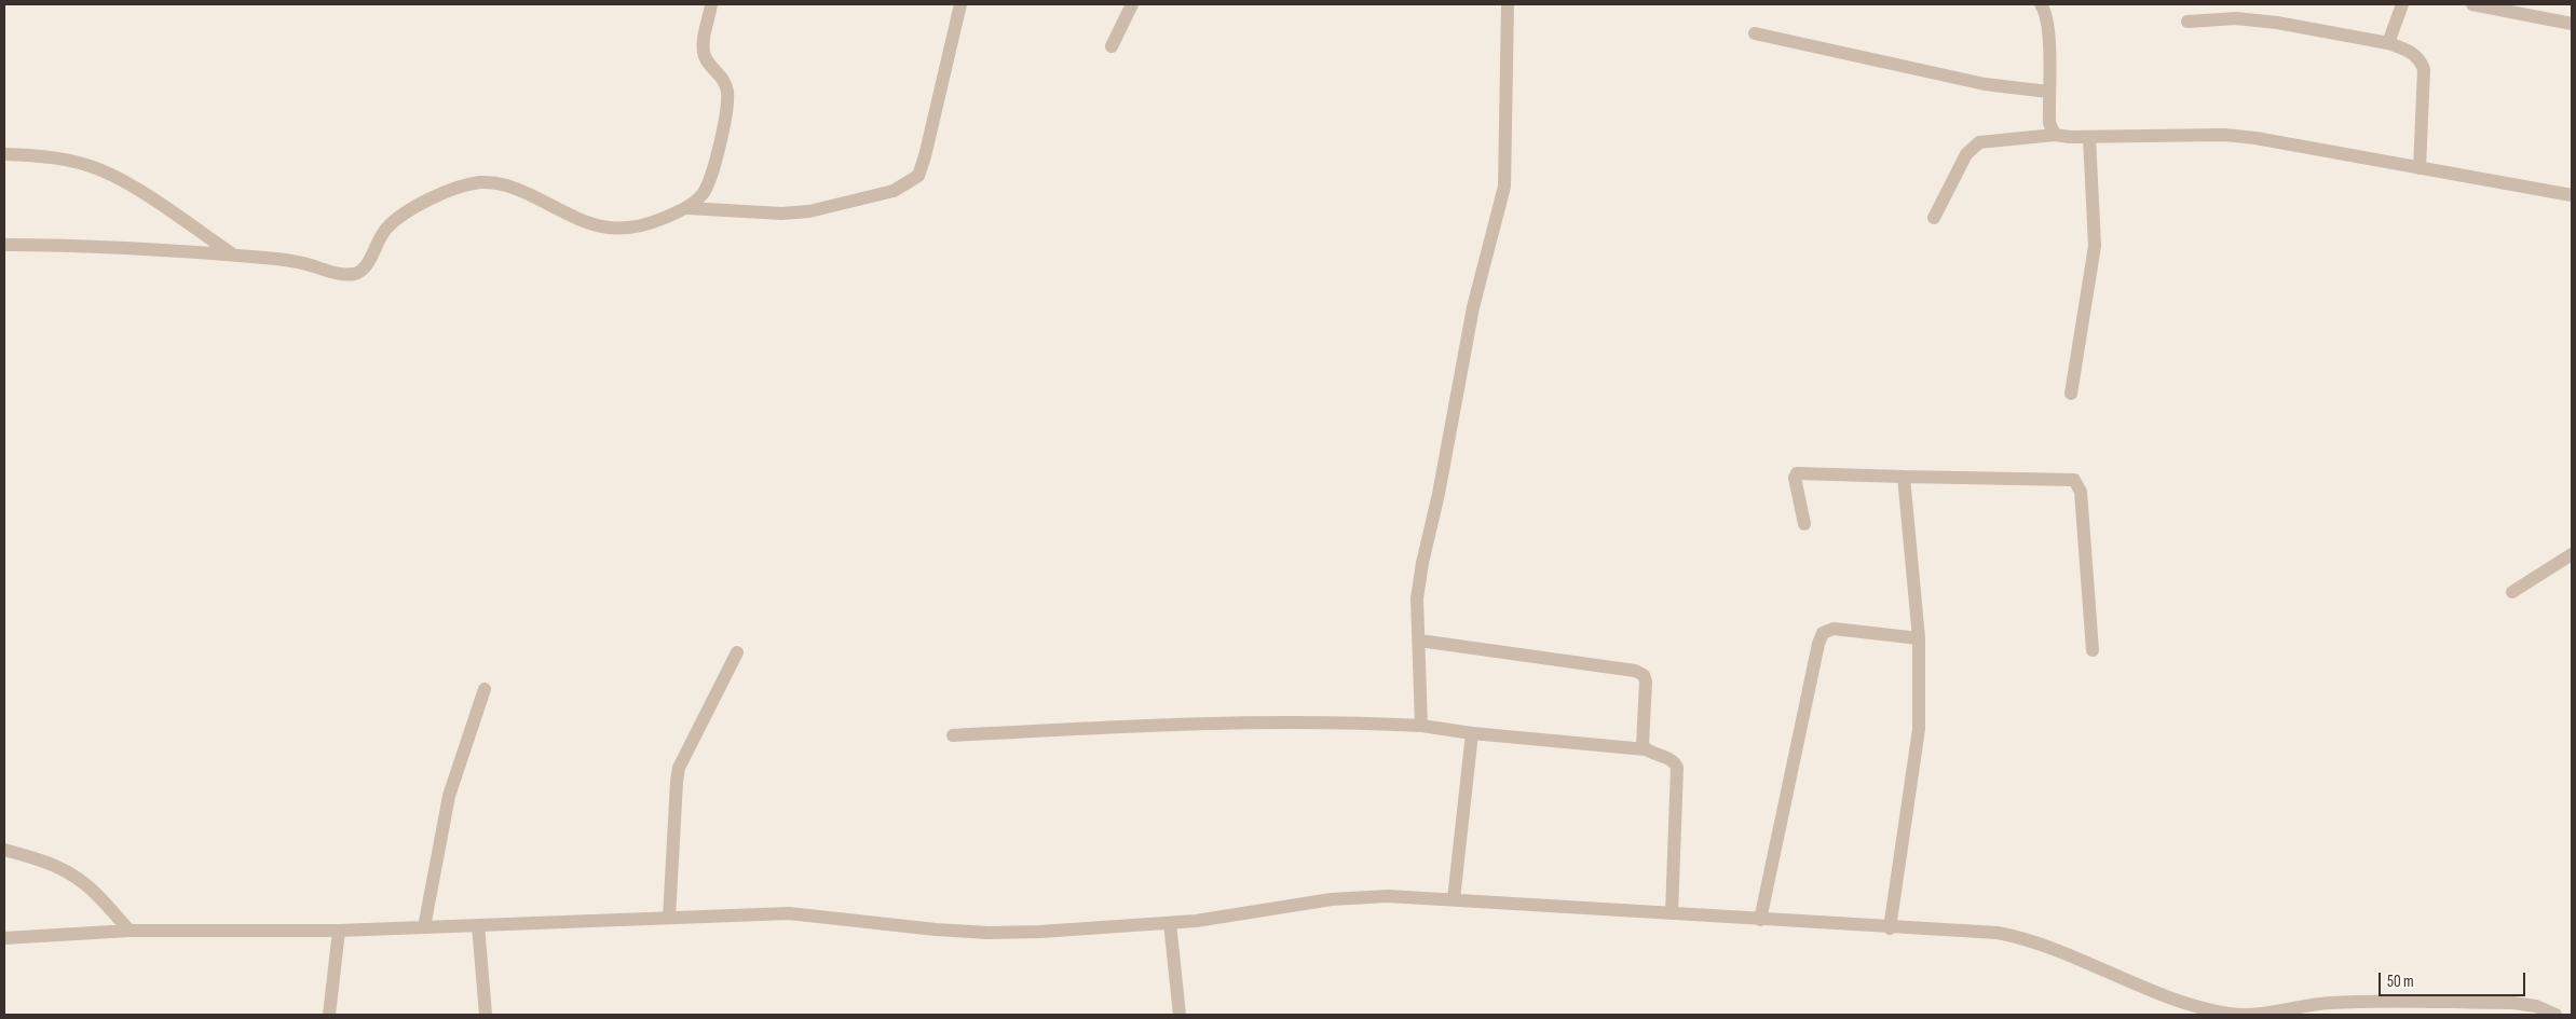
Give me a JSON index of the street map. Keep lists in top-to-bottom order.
{
  "scale_bar": "50 m"
}
